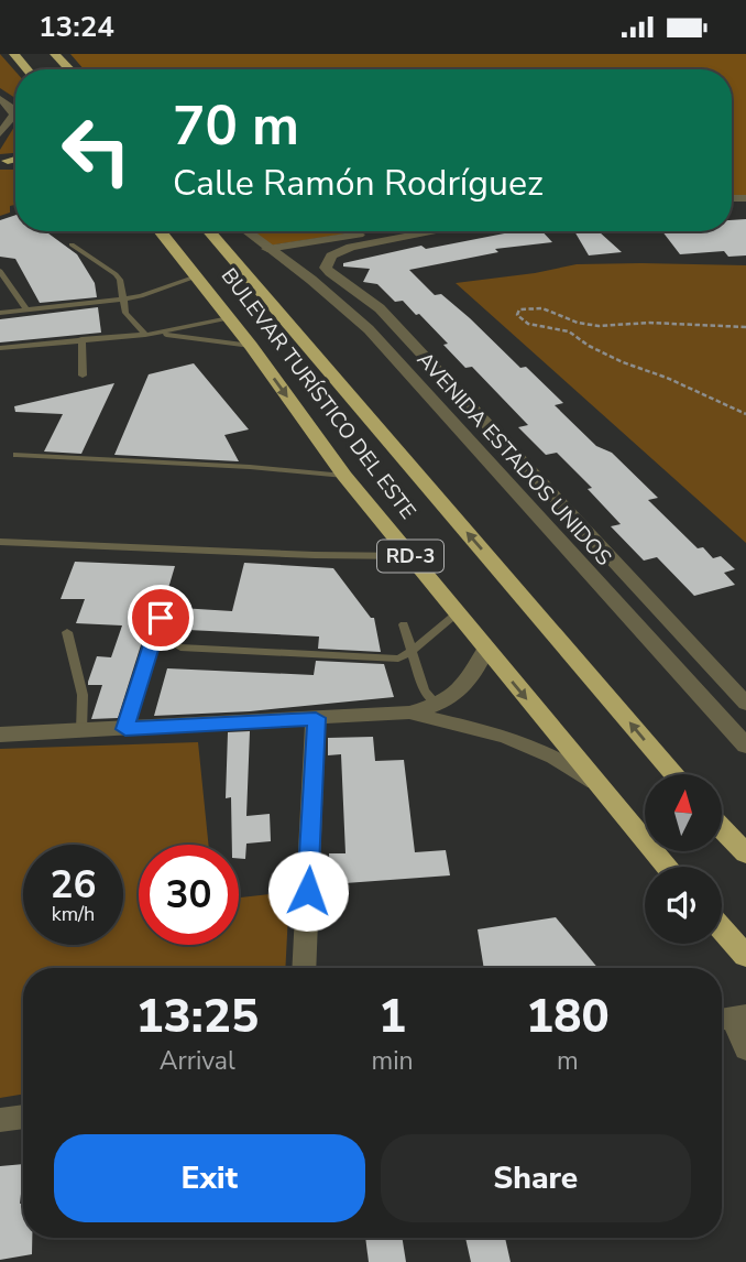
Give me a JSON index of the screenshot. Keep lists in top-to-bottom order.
{
  "streets": {
    "highway": ["BULEVAR TURÍSTICO DEL ESTE", "RD-3"],
    "street": ["AVENIDA ESTADOS UNIDOS"]
  },
  "north": "top",
  "page": {
    "status": "13:24",
    "turn": ["70 m", "Calle Ramón Rodríguez"],
    "speed": "26 km/h",
    "limit": "30",
    "eta": [
      "13:25",
      "Arrival",
      "1",
      "min",
      "180",
      "m"
    ],
    "buttons": ["Exit", "Share"]
  }
}
